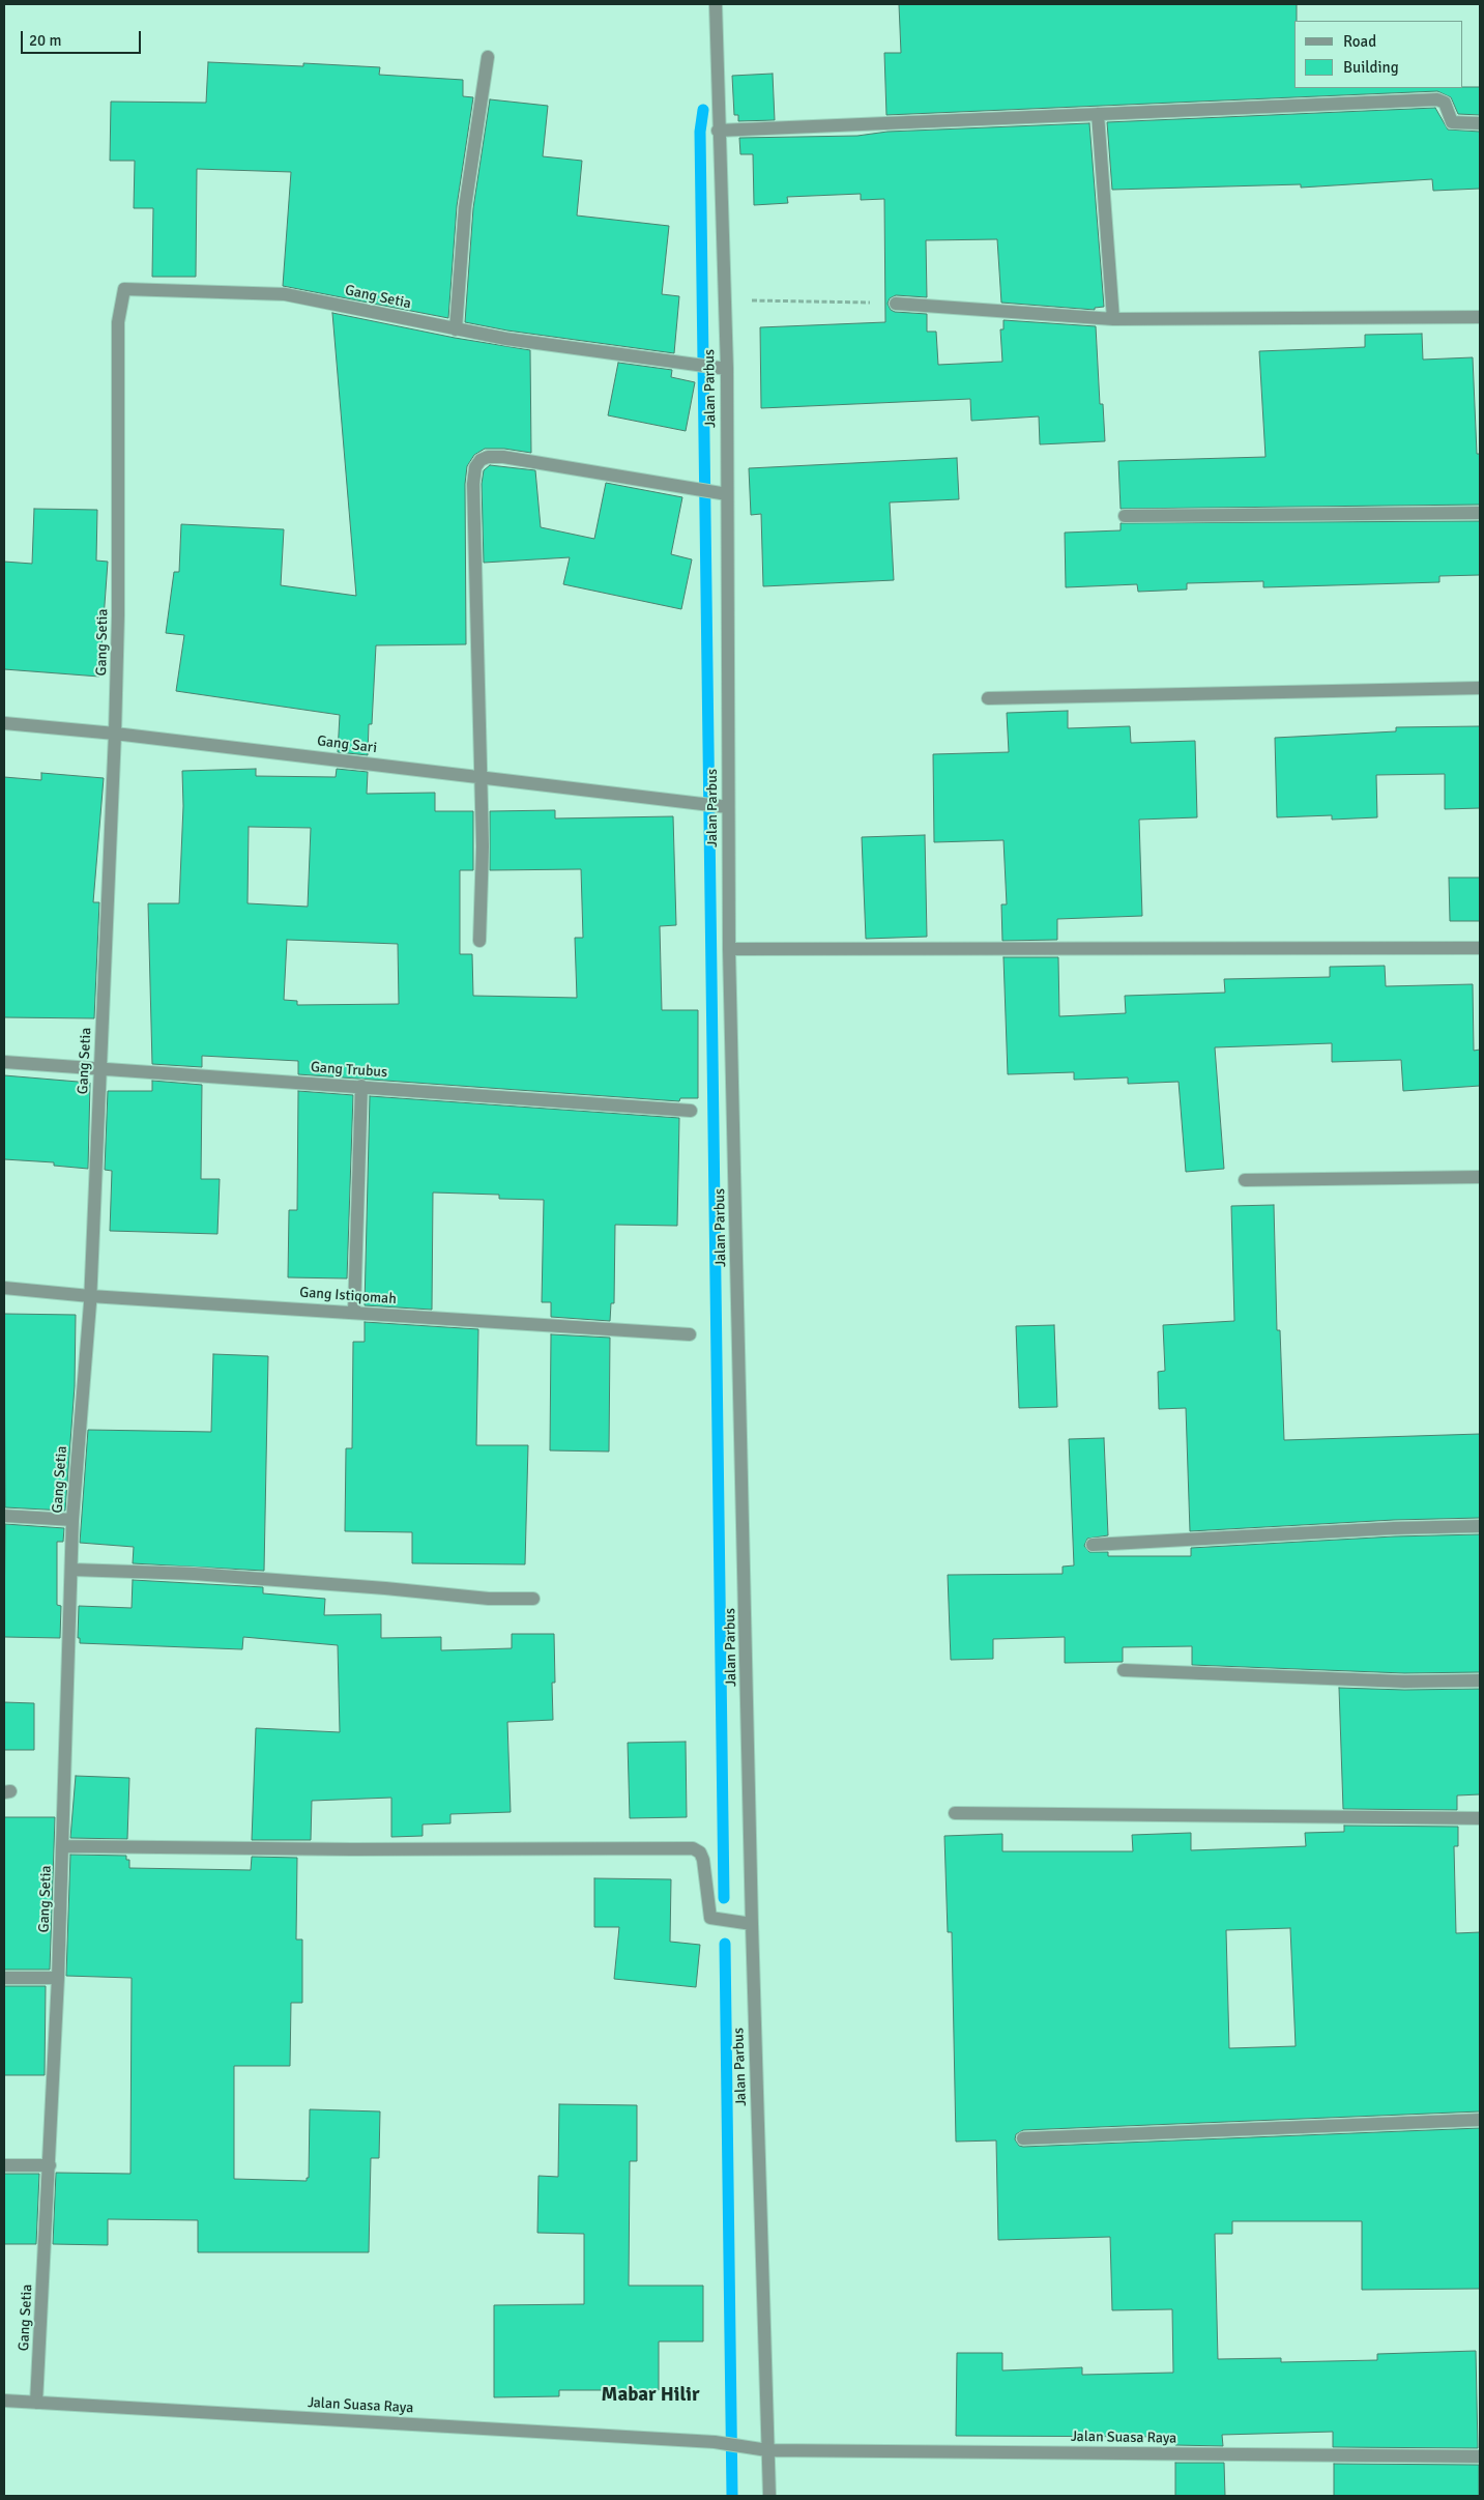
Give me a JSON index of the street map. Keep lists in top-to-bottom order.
{
  "streets": {
    "street": [
      "Gang Setia",
      "Jalan Parbus",
      "Gang Sari",
      "Gang Trubus",
      "Gang Istiqomah",
      "Jalan Suasa Raya"
    ]
  },
  "crossings": [
    ["Gang Setia", "Jalan Parbus"],
    ["Gang Setia", "Gang Sari"],
    ["Gang Setia", "Gang Trubus"],
    ["Gang Setia", "Gang Istiqomah"],
    ["Gang Setia", "Jalan Suasa Raya"],
    ["Jalan Parbus", "Gang Sari"],
    ["Jalan Parbus", "Jalan Suasa Raya"]
  ],
  "districts": ["Mabar Hilir"],
  "legend": ["Road", "Building"],
  "scale_bar": "20 m"
}
